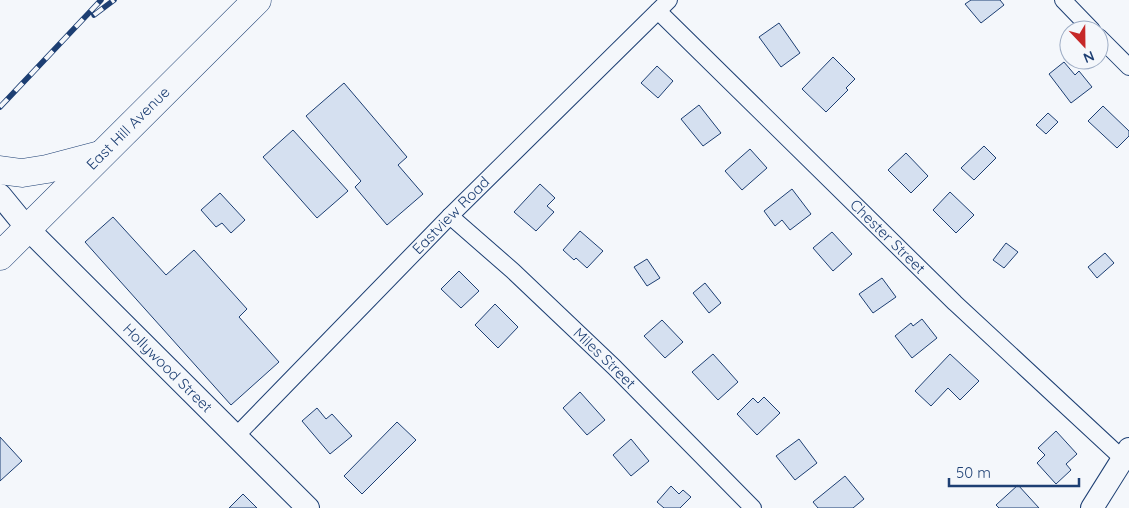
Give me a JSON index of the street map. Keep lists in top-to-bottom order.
{
  "streets": {
    "highway": ["East Hill Avenue"],
    "street": [
      "Eastview Road",
      "Chester Street",
      "Miles Street",
      "Hollywood Street"
    ]
  },
  "crossings": [
    ["East Hill Avenue", "Hollywood Street"],
    ["Eastview Road", "Chester Street"],
    ["Eastview Road", "Miles Street"],
    ["Eastview Road", "Hollywood Street"]
  ],
  "scale_bar": "50 m",
  "north": "bottom"
}
